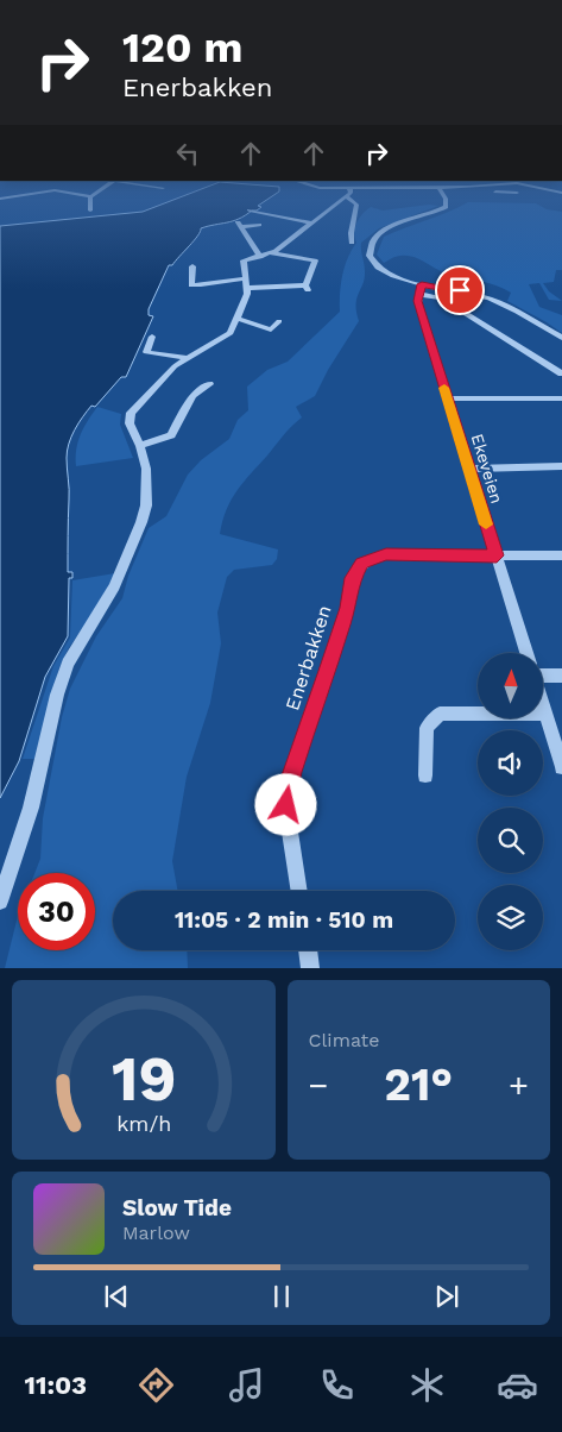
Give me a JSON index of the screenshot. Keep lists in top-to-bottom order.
{
  "streets": {
    "street": ["Ekeveien", "Enerbakken"]
  },
  "crossings": [
    ["Ekeveien", "Enerbakken"]
  ],
  "north": "top",
  "page": {
    "turn": ["120 m", "Enerbakken"],
    "limit": "30",
    "trip": "11:05 · 2 min · 510 m",
    "tile": "Climate",
    "heat": ["−", "21°", "+"],
    "song": ["Slow Tide", "Marlow"],
    "tabs": "11:03",
    "gauge": ["19", "km/h"]
  }
}
